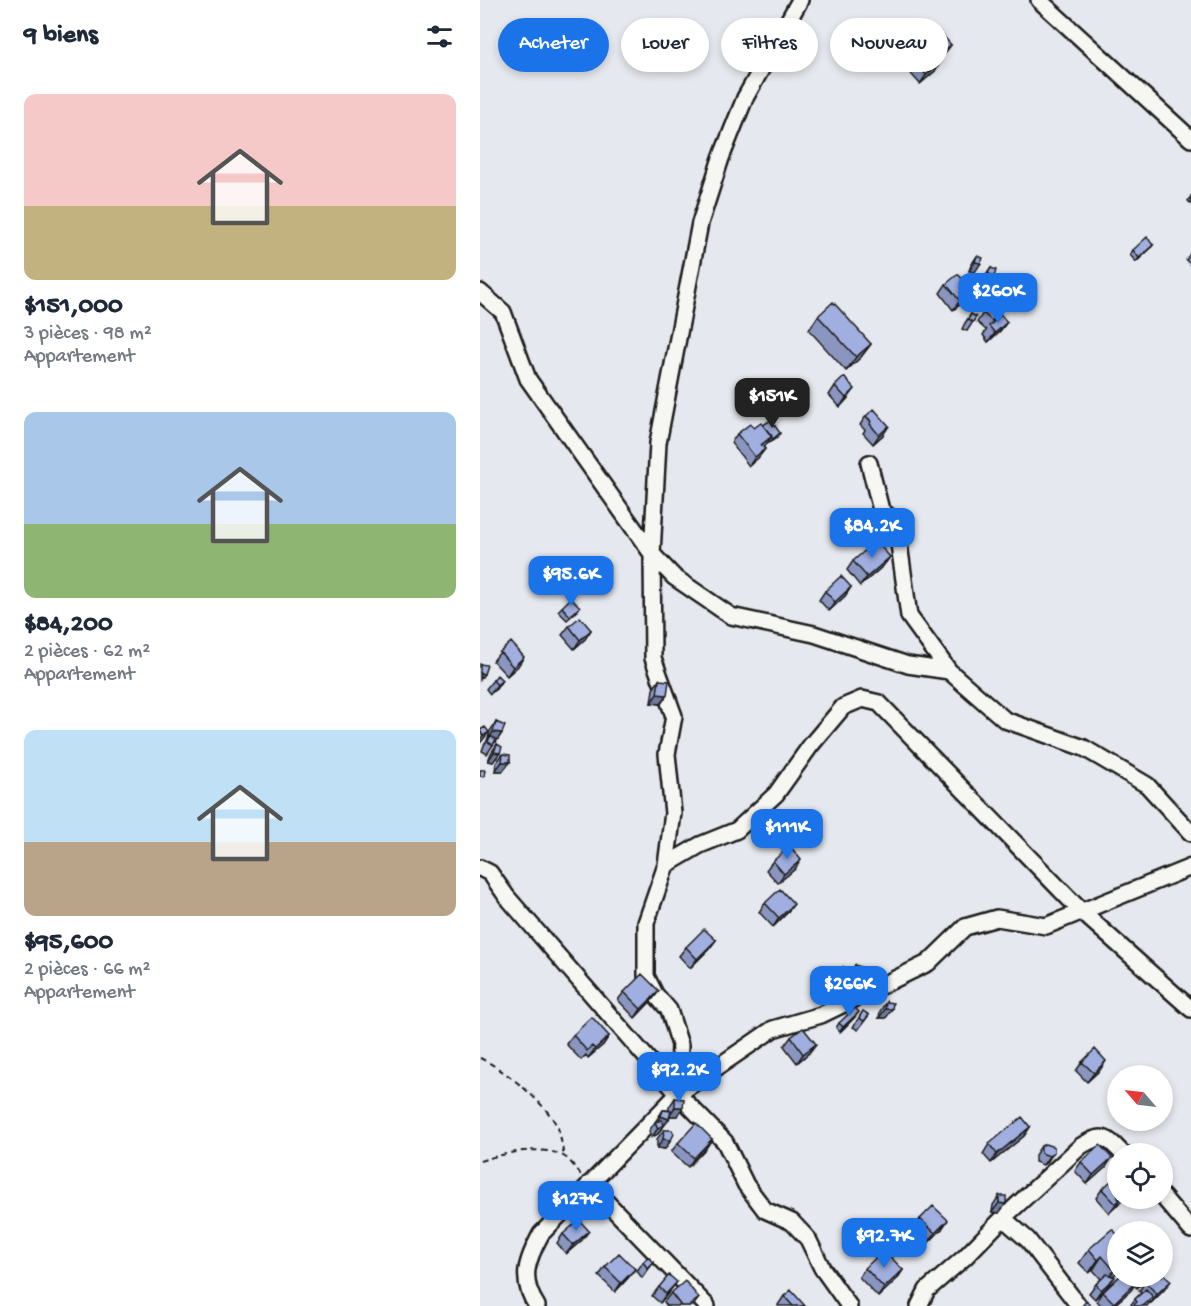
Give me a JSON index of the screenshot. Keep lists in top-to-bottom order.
{
  "north": "top left",
  "page": {
    "heading": "9 biens",
    "chip": [
      "Acheter",
      "Louer",
      "Filtres",
      "Nouveau"
    ],
    "list": [
      {
        "name": "$151,000",
        "note": "3 pièces · 98 m² · Appartement"
      },
      {
        "name": "$84,200",
        "note": "2 pièces · 62 m² · Appartement"
      },
      {
        "name": "$95,600",
        "note": "2 pièces · 66 m² · Appartement"
      }
    ],
    "price": [
      "$260K",
      "$151K",
      "$84.2K",
      "$95.6K",
      "$111K",
      "$266K",
      "$92.2K",
      "$127K",
      "$92.7K"
    ]
  }
}
